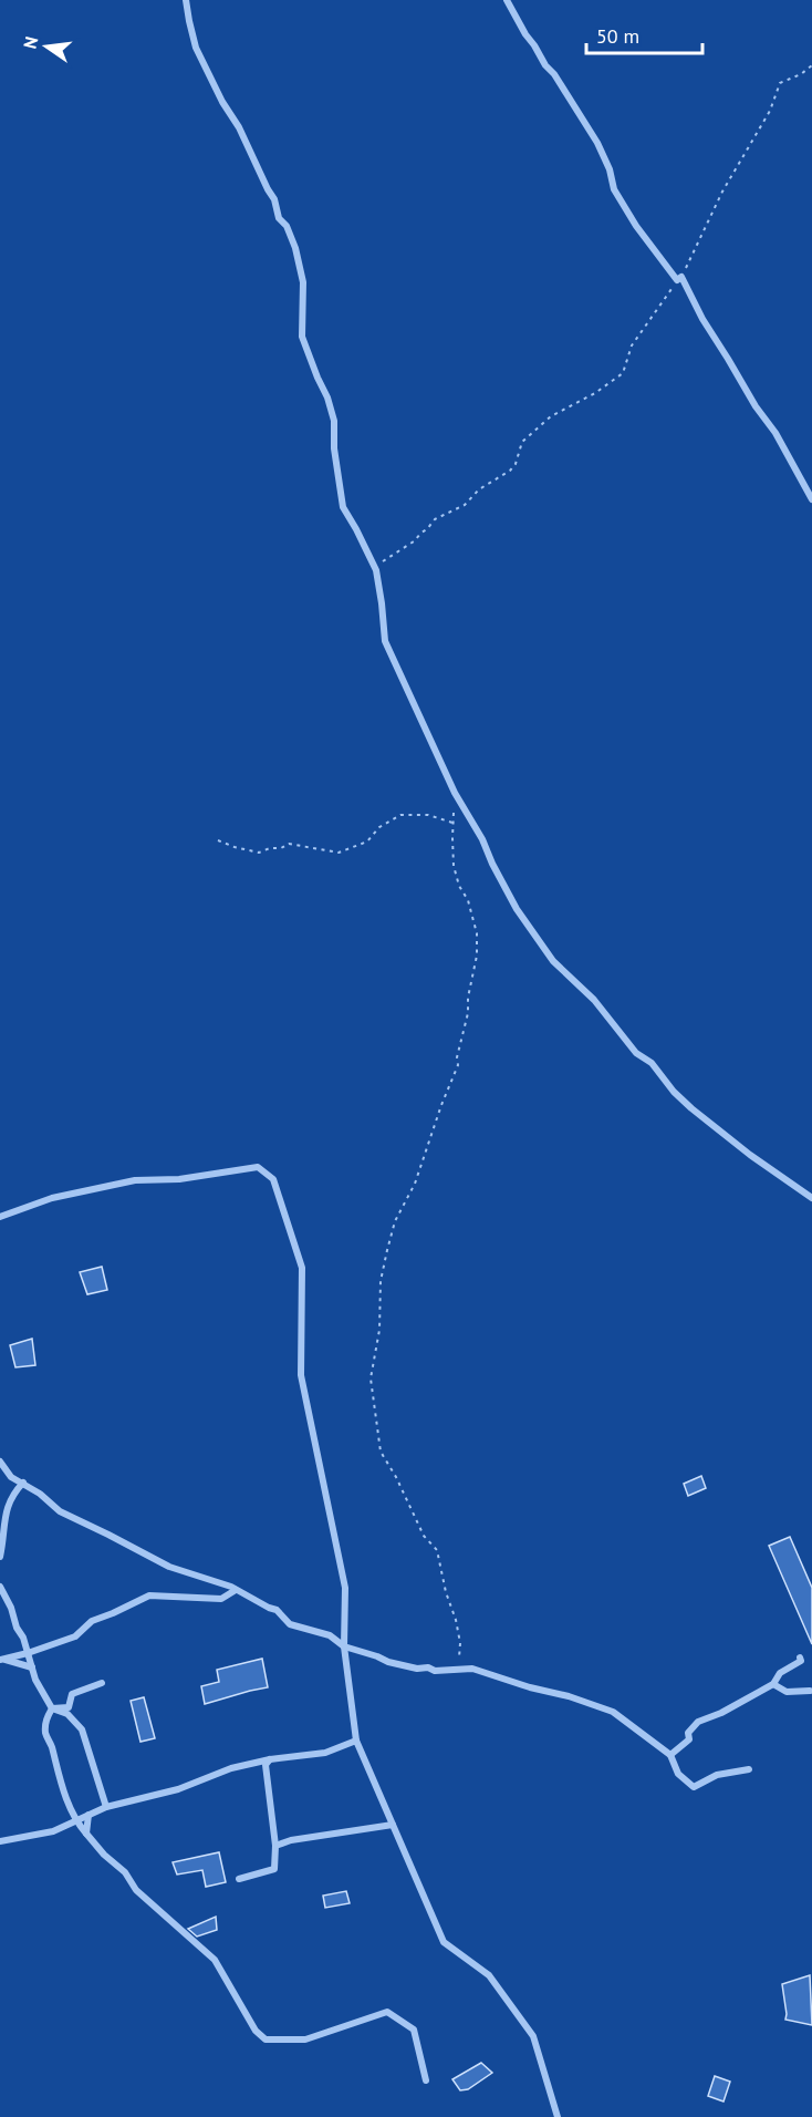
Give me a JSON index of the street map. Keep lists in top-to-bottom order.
{
  "scale_bar": "50 m",
  "north": "left"
}
